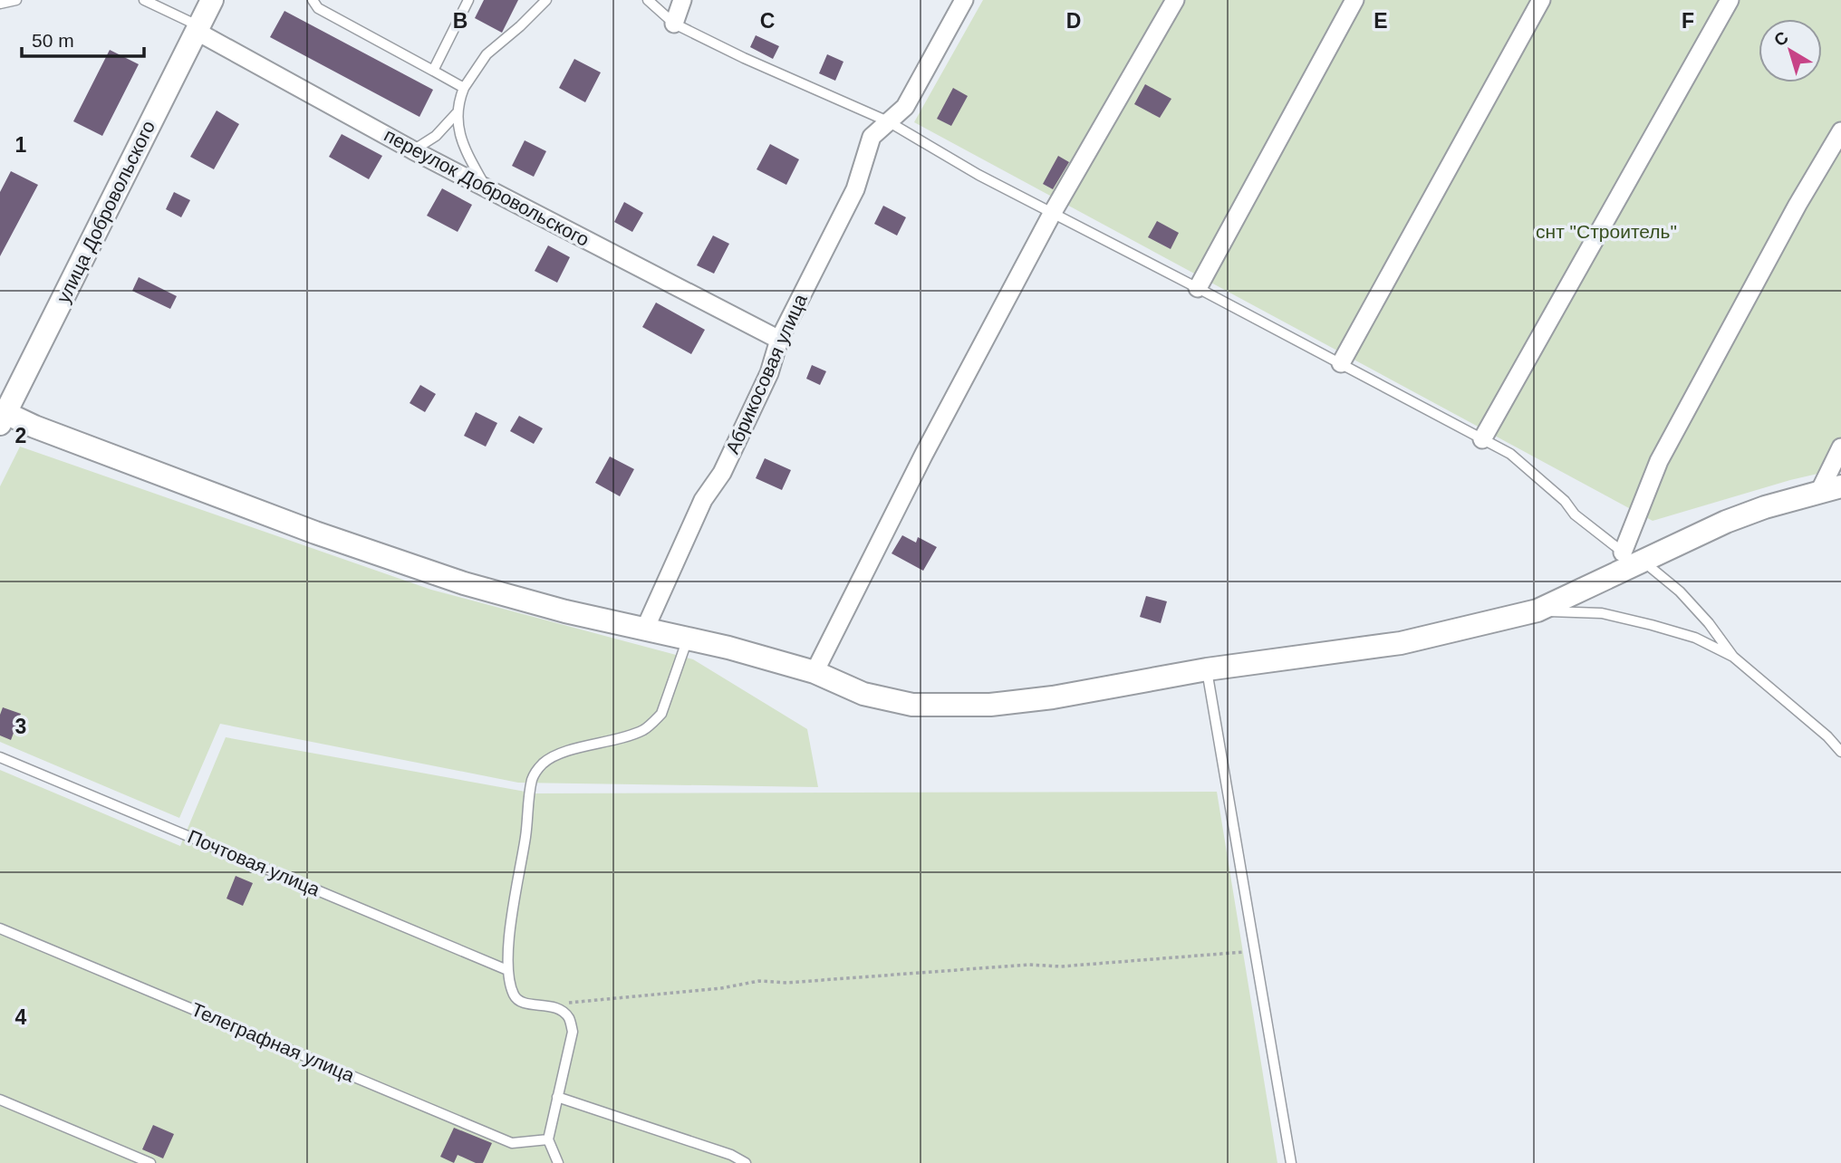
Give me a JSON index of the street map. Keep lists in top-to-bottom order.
{
  "streets": {
    "street": ["переулок Добровольского", "улица Добровольского", "Абрикосовая улица"],
    "lane": ["Почтовая улица", "Телеграфная улица"]
  },
  "crossings": [
    ["переулок Добровольского", "улица Добровольского"],
    ["переулок Добровольского", "Абрикосовая улица"]
  ],
  "parks": ["снт \"Строитель\""],
  "scale_bar": "50 m",
  "north": "top left",
  "grid": {
    "columns": [
      "B",
      "C",
      "D",
      "E",
      "F"
    ],
    "rows": [
      "1",
      "2",
      "3",
      "4"
    ]
  }
}
